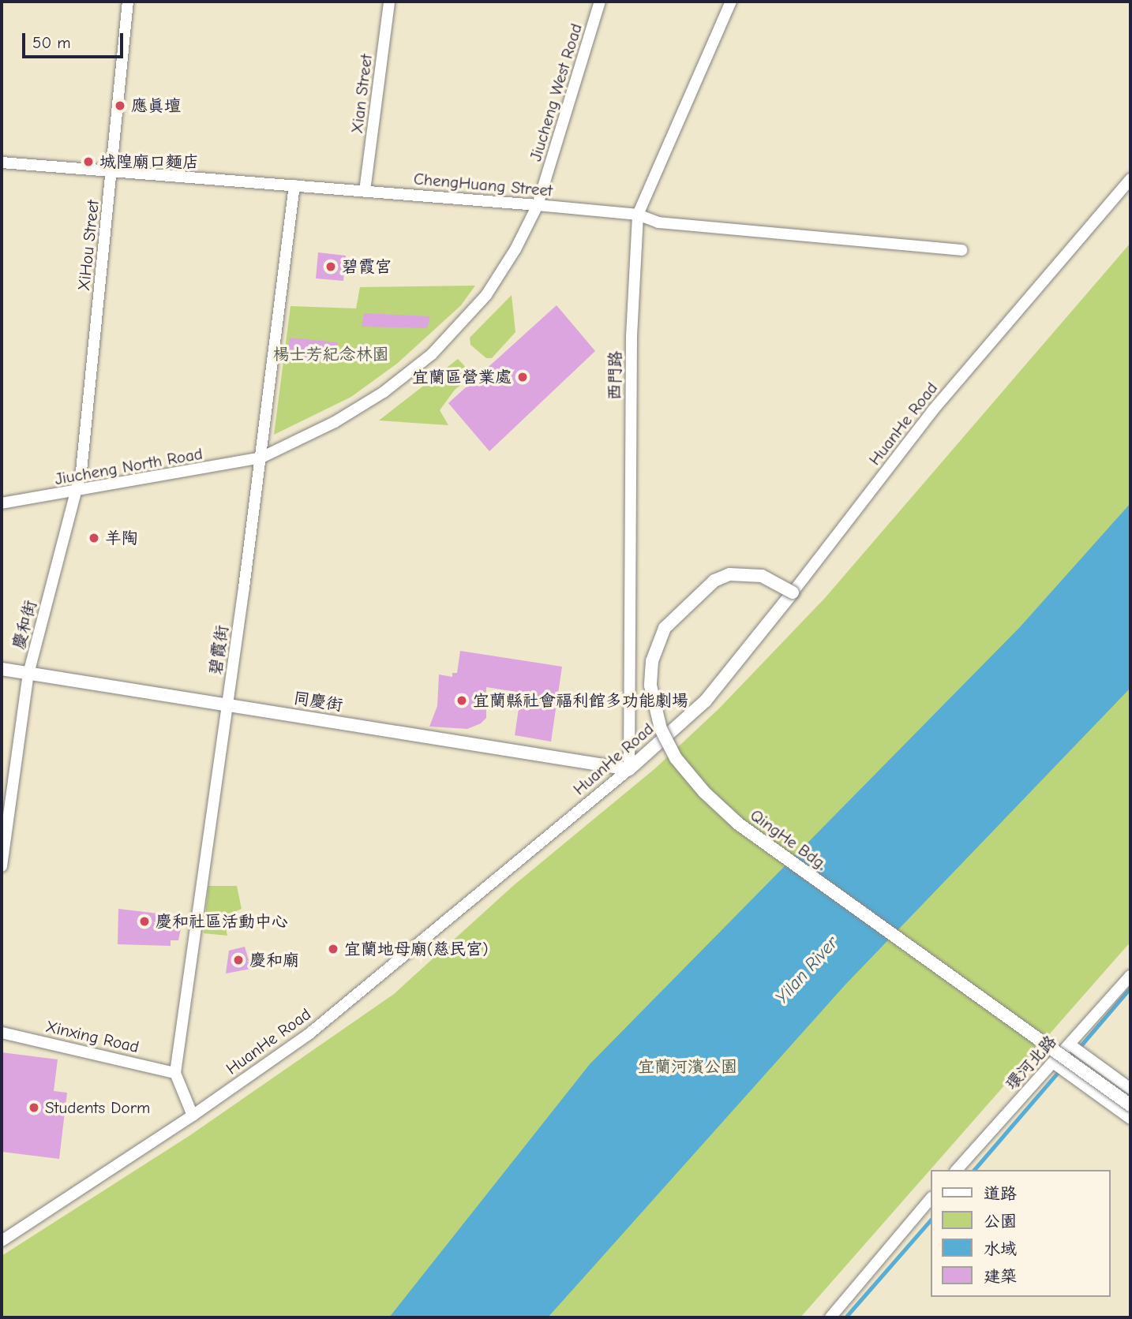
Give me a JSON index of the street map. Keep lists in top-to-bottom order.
{
  "streets": {
    "street": [
      "Jiucheng West Road",
      "Xian Street",
      "ChengHuang Street",
      "XiHou Street",
      "西門路",
      "HuanHe Road",
      "Jiucheng North Road",
      "慶和街",
      "碧霞街",
      "同慶街",
      "QingHe Bdg.",
      "Xinxing Road",
      "環河北路"
    ]
  },
  "crossings": [
    ["Jiucheng West Road", "ChengHuang Street"],
    ["Jiucheng West Road", "Jiucheng North Road"],
    ["Jiucheng West Road", "碧霞街"],
    ["Xian Street", "ChengHuang Street"],
    ["ChengHuang Street", "XiHou Street"],
    ["ChengHuang Street", "西門路"],
    ["ChengHuang Street", "碧霞街"],
    ["XiHou Street", "Jiucheng North Road"],
    ["XiHou Street", "慶和街"],
    ["西門路", "HuanHe Road"],
    ["西門路", "同慶街"],
    ["HuanHe Road", "同慶街"],
    ["HuanHe Road", "QingHe Bdg."],
    ["Jiucheng North Road", "慶和街"],
    ["Jiucheng North Road", "碧霞街"],
    ["慶和街", "同慶街"],
    ["碧霞街", "同慶街"],
    ["碧霞街", "Xinxing Road"]
  ],
  "water": ["Yilan River"],
  "parks": ["楊士芳紀念林園", "宜蘭河濱公園"],
  "places": [
    "應真壇",
    "城隍廟口麵店",
    "碧霞宮",
    "宜蘭區營業處",
    "羊陶",
    "宜蘭縣社會福利館多功能劇場",
    "慶和社區活動中心",
    "宜蘭地母廟(慈民宮)",
    "慶和廟",
    "Students Dorm"
  ],
  "legend": [
    "道路",
    "公園",
    "水域",
    "建築"
  ],
  "scale_bar": "50 m"
}
